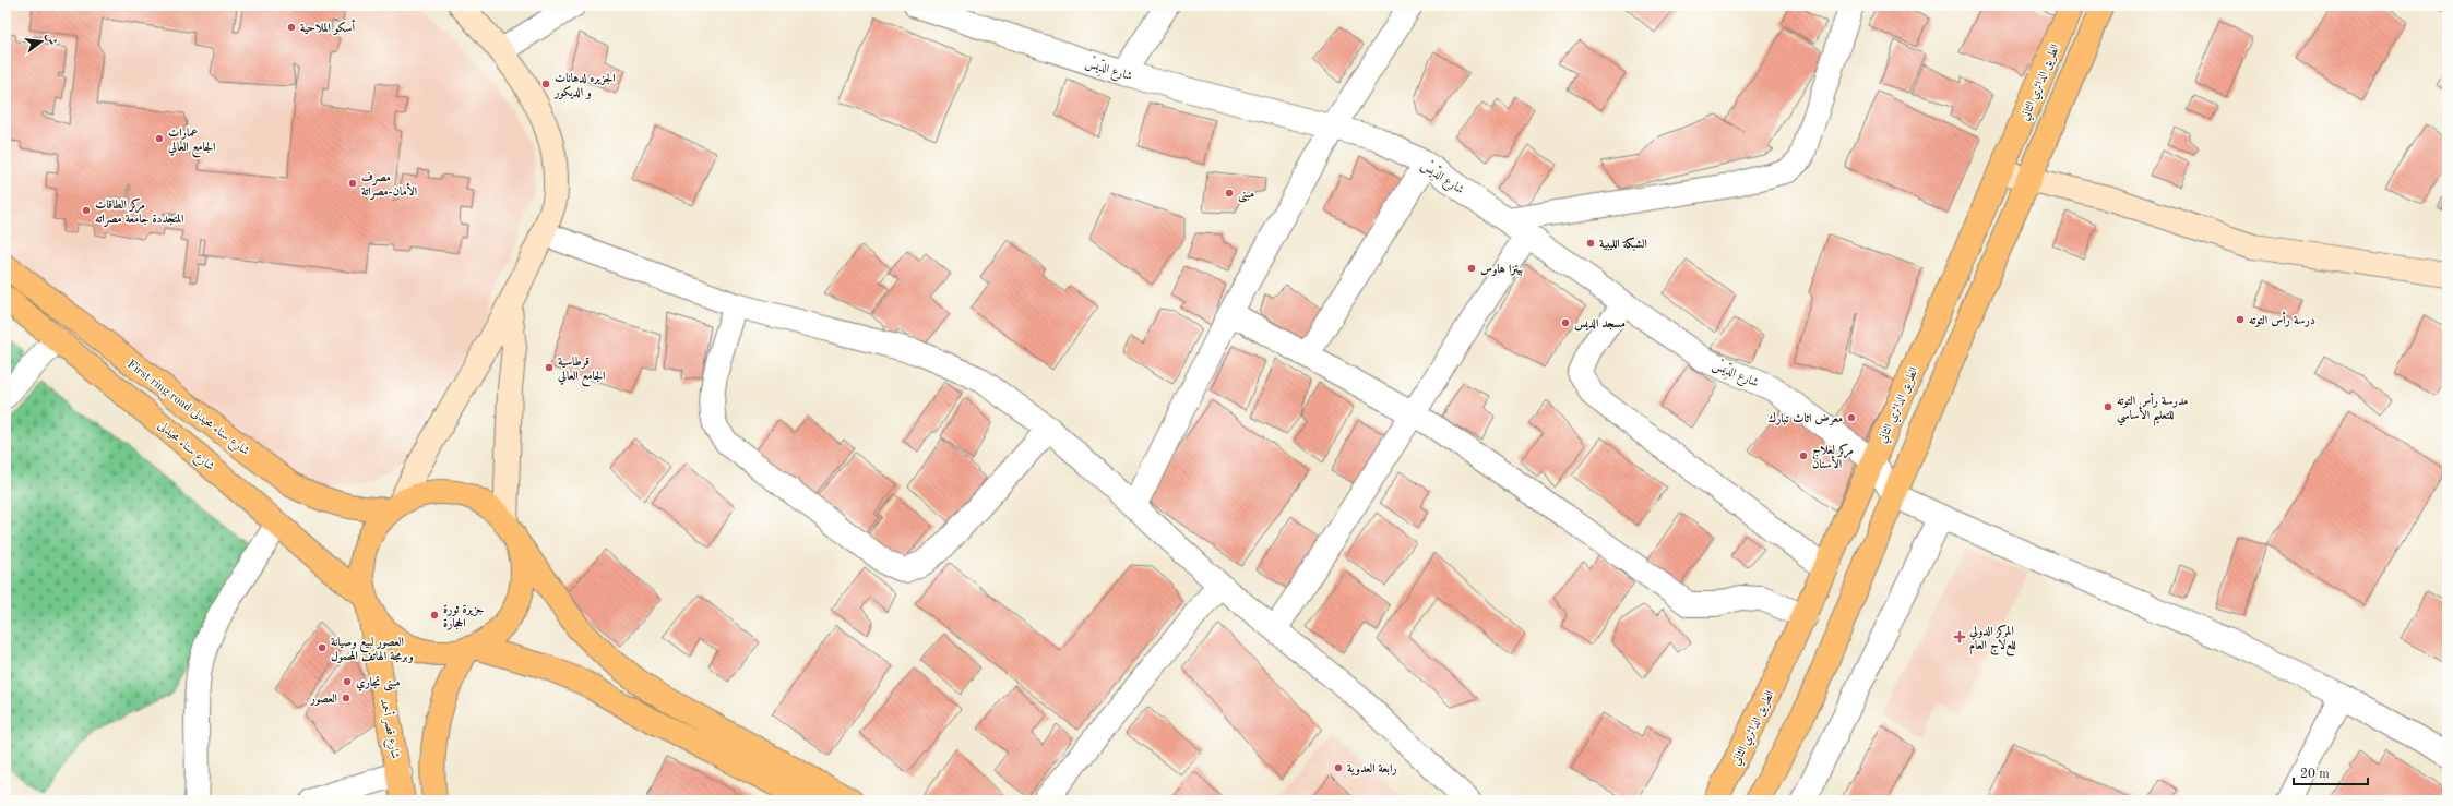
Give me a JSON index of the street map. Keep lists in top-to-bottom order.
{
  "streets": {
    "main road": [
      "الطريق الدائري الثاني",
      "First ring road شارع سناء محيدلى",
      "شارع سناء محيدلى",
      "شارع قصر أحمد"
    ],
    "street": ["شارع الدِّيسْ"]
  },
  "crossings": [
    ["شارع الدِّيسْ", "الطريق الدائري الثاني"],
    ["شارع سناء محيدلى", "شارع قصر أحمد"]
  ],
  "places": {
    "other": [
      "أسكو الملاحية",
      "الجزيره لدهانات و الديكور",
      "عمارات الجامع العالي",
      "مصرف الأمان-مصراتة",
      "مبنى",
      "مركز الطاقات المتجددة جامعة مصراته",
      "الشبكة الليبية",
      "بيتزا هاوس",
      "درسة رأس التوته",
      "مسجد الديس",
      "قرطاسية الجامع العالي",
      "مدرسة رأس التوته للتعليم الأساسي",
      "معرض اثاث تبارك",
      "مركز لعلاج الأسنان",
      "جزيرة ثورة الحجارة",
      "العصور لبيع وصيانة وبرمجة الهاتف المحمول",
      "مبنى تجاري",
      "العصور",
      "رابعة العدوية"
    ],
    "health": ["المركز الدولي للعﻻج العام"]
  },
  "scale_bar": "20 m",
  "north": "right"
}
